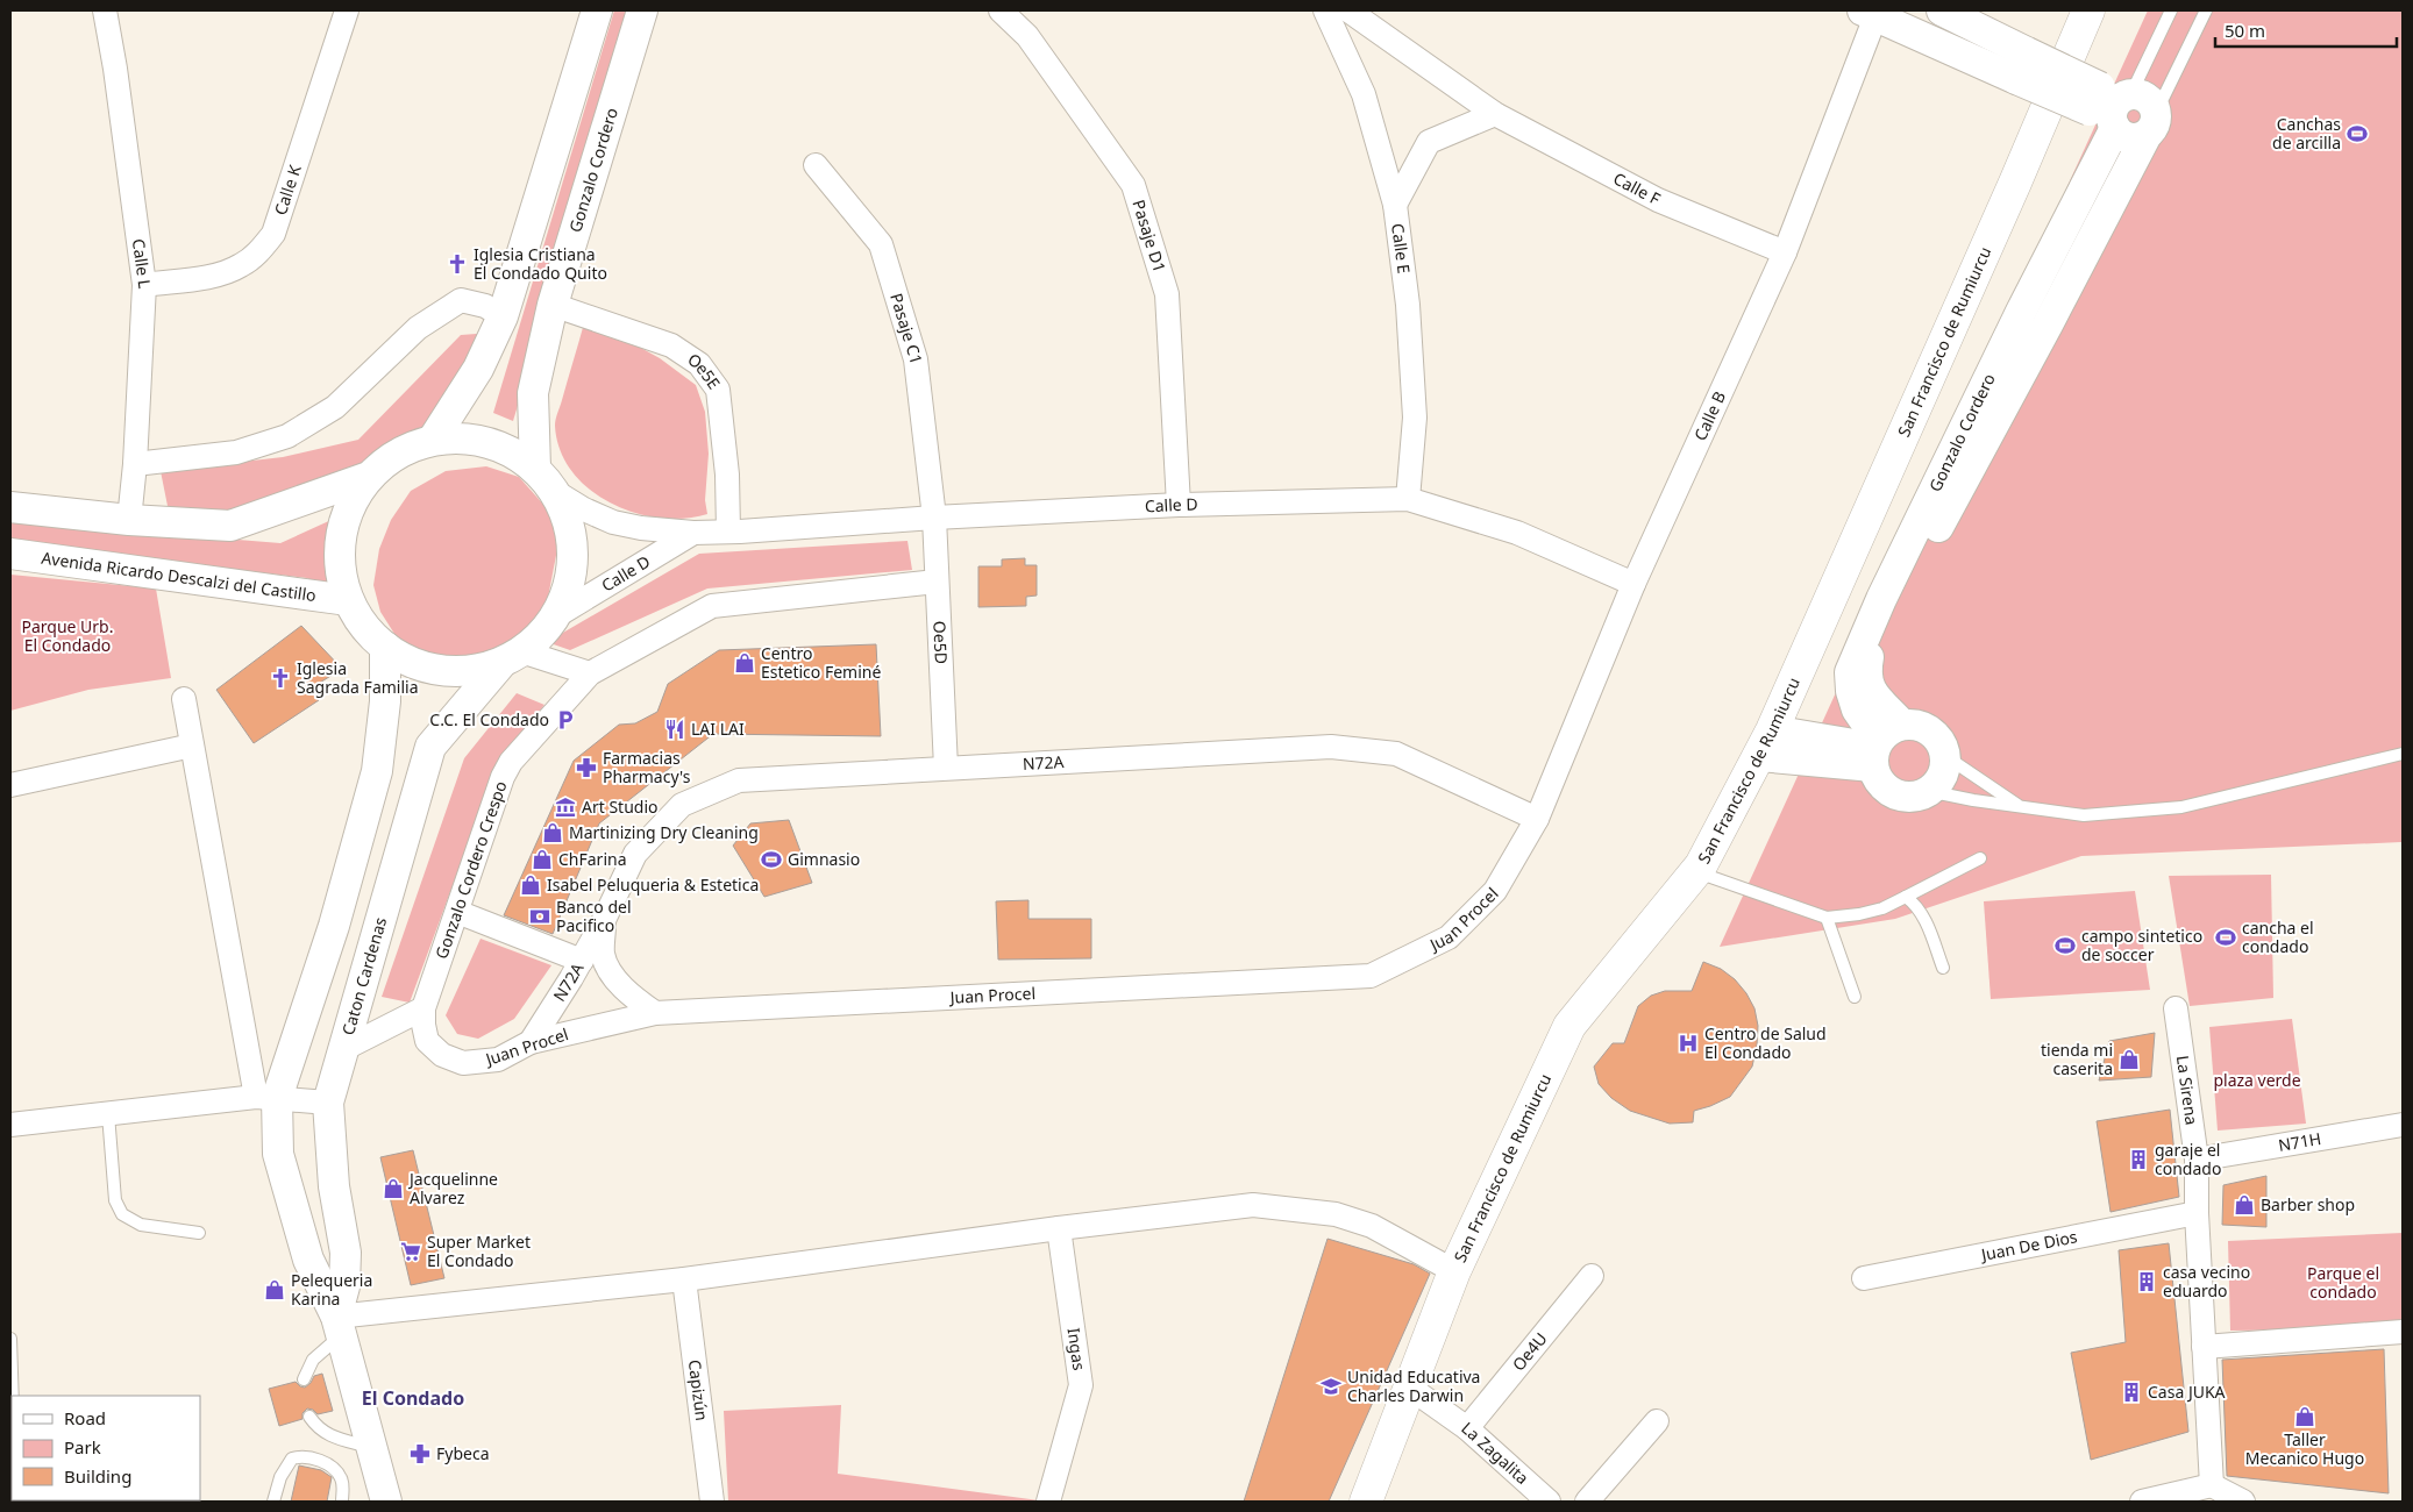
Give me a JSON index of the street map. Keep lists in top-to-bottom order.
{
  "streets": {
    "main road": ["San Francisco de Rumiurcu"],
    "street": [
      "Gonzalo Cordero",
      "Calle F",
      "Calle K",
      "Pasaje D1",
      "Calle E",
      "Calle L",
      "Pasaje C1",
      "Oe5E",
      "Calle B",
      "Calle D",
      "Avenida Ricardo Descalzi del Castillo",
      "Oe5D",
      "N72A",
      "Gonzalo Cordero Crespo",
      "Juan Procel",
      "Caton Cardenas",
      "La Sirena",
      "N71H",
      "Juan De Dios",
      "Ingas",
      "Oe4U",
      "Capizún",
      "La Zagalita"
    ]
  },
  "crossings": [
    ["Gonzalo Cordero", "Oe5E"],
    ["Gonzalo Cordero", "Calle D"],
    ["Calle F", "Calle B"],
    ["Calle K", "Calle L"],
    ["Pasaje D1", "Calle D"],
    ["Calle E", "Calle D"],
    ["Pasaje C1", "Calle D"],
    ["Pasaje C1", "Oe5D"],
    ["San Francisco de Rumiurcu", "La Zagalita"],
    ["Oe5E", "Calle D"],
    ["Calle B", "Calle D"],
    ["Calle B", "N72A"],
    ["Calle B", "Juan Procel"],
    ["Calle D", "Oe5D"],
    ["Calle D", "Caton Cardenas"],
    ["Oe5D", "N72A"],
    ["Oe5D", "Gonzalo Cordero Crespo"],
    ["N72A", "Juan Procel"],
    ["Gonzalo Cordero Crespo", "Juan Procel"],
    ["La Sirena", "N71H"],
    ["La Sirena", "Juan De Dios"],
    ["Oe4U", "La Zagalita"]
  ],
  "districts": ["El Condado"],
  "parks": ["Parque Urb. El Condado", "plaza verde", "Parque el condado"],
  "places": {
    "sports": [
      "Canchas de arcilla",
      "Gimnasio",
      "cancha el condado",
      "campo sintetico de soccer"
    ],
    "church": ["Iglesia Cristiana El Condado Quito", "Iglesia Sagrada Familia"],
    "shop": [
      "Centro Estetico Feminé",
      "Martinizing Dry Cleaning",
      "ChFarina",
      "Isabel Peluqueria & Estetica",
      "tienda mi caserita",
      "Jacquelinne Alvarez",
      "Barber shop",
      "Pelequeria Karina",
      "Taller Mecanico Hugo"
    ],
    "parking": ["C.C. El Condado"],
    "restaurant": ["LAI LAI"],
    "pharmacy": ["Farmacias Pharmacy's", "Fybeca"],
    "museum": ["Art Studio"],
    "bank": ["Banco del Pacifico"],
    "hospital": ["Centro de Salud El Condado"],
    "building": ["garaje el condado", "casa vecino eduardo", "Casa JUKA"],
    "supermarket": ["Super Market El Condado"],
    "school or university": ["Unidad Educativa Charles Darwin"]
  },
  "legend": ["Road", "Park", "Building"],
  "scale_bar": "50 m"
}
